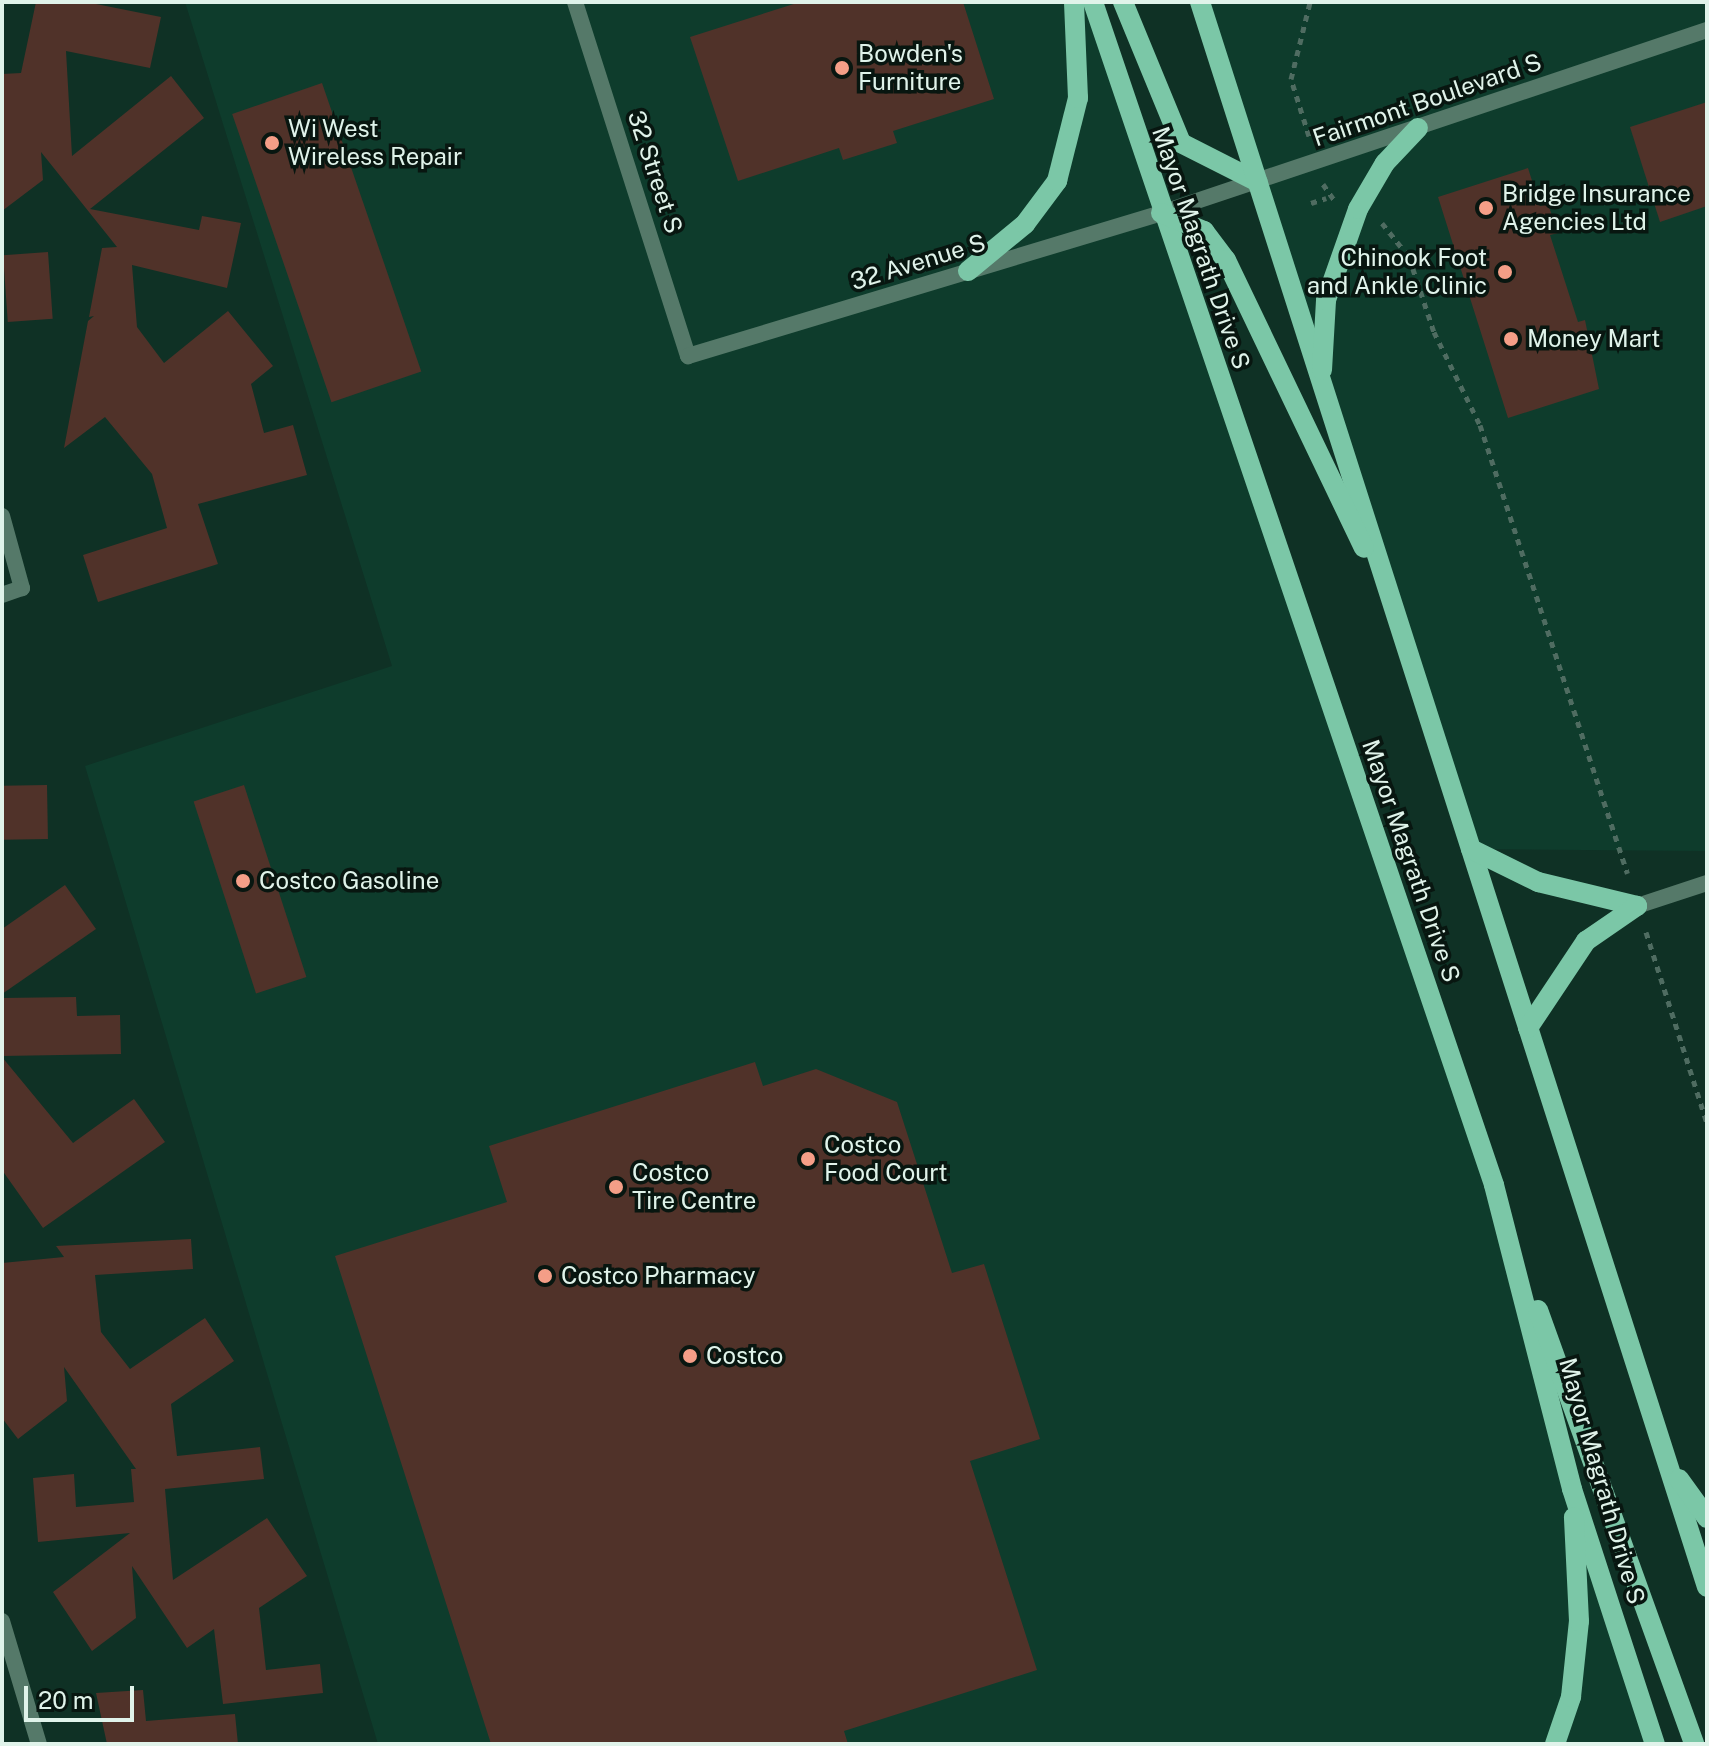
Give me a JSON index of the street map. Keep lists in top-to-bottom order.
{
  "streets": {
    "main road": ["Mayor Magrath Drive S"],
    "street": ["Fairmont Boulevard S", "32 Street S", "32 Avenue S"]
  },
  "crossings": [
    ["Fairmont Boulevard S", "Mayor Magrath Drive S"],
    ["Fairmont Boulevard S", "32 Avenue S"],
    ["32 Street S", "32 Avenue S"],
    ["Mayor Magrath Drive S", "32 Avenue S"]
  ],
  "places": [
    "Bowden's Furniture",
    "Wi West Wireless Repair",
    "Bridge Insurance Agencies Ltd",
    "Chinook Foot and Ankle Clinic",
    "Money Mart",
    "Costco Gasoline",
    "Costco Food Court",
    "Costco Tire Centre",
    "Costco Pharmacy",
    "Costco"
  ],
  "scale_bar": "20 m"
}
